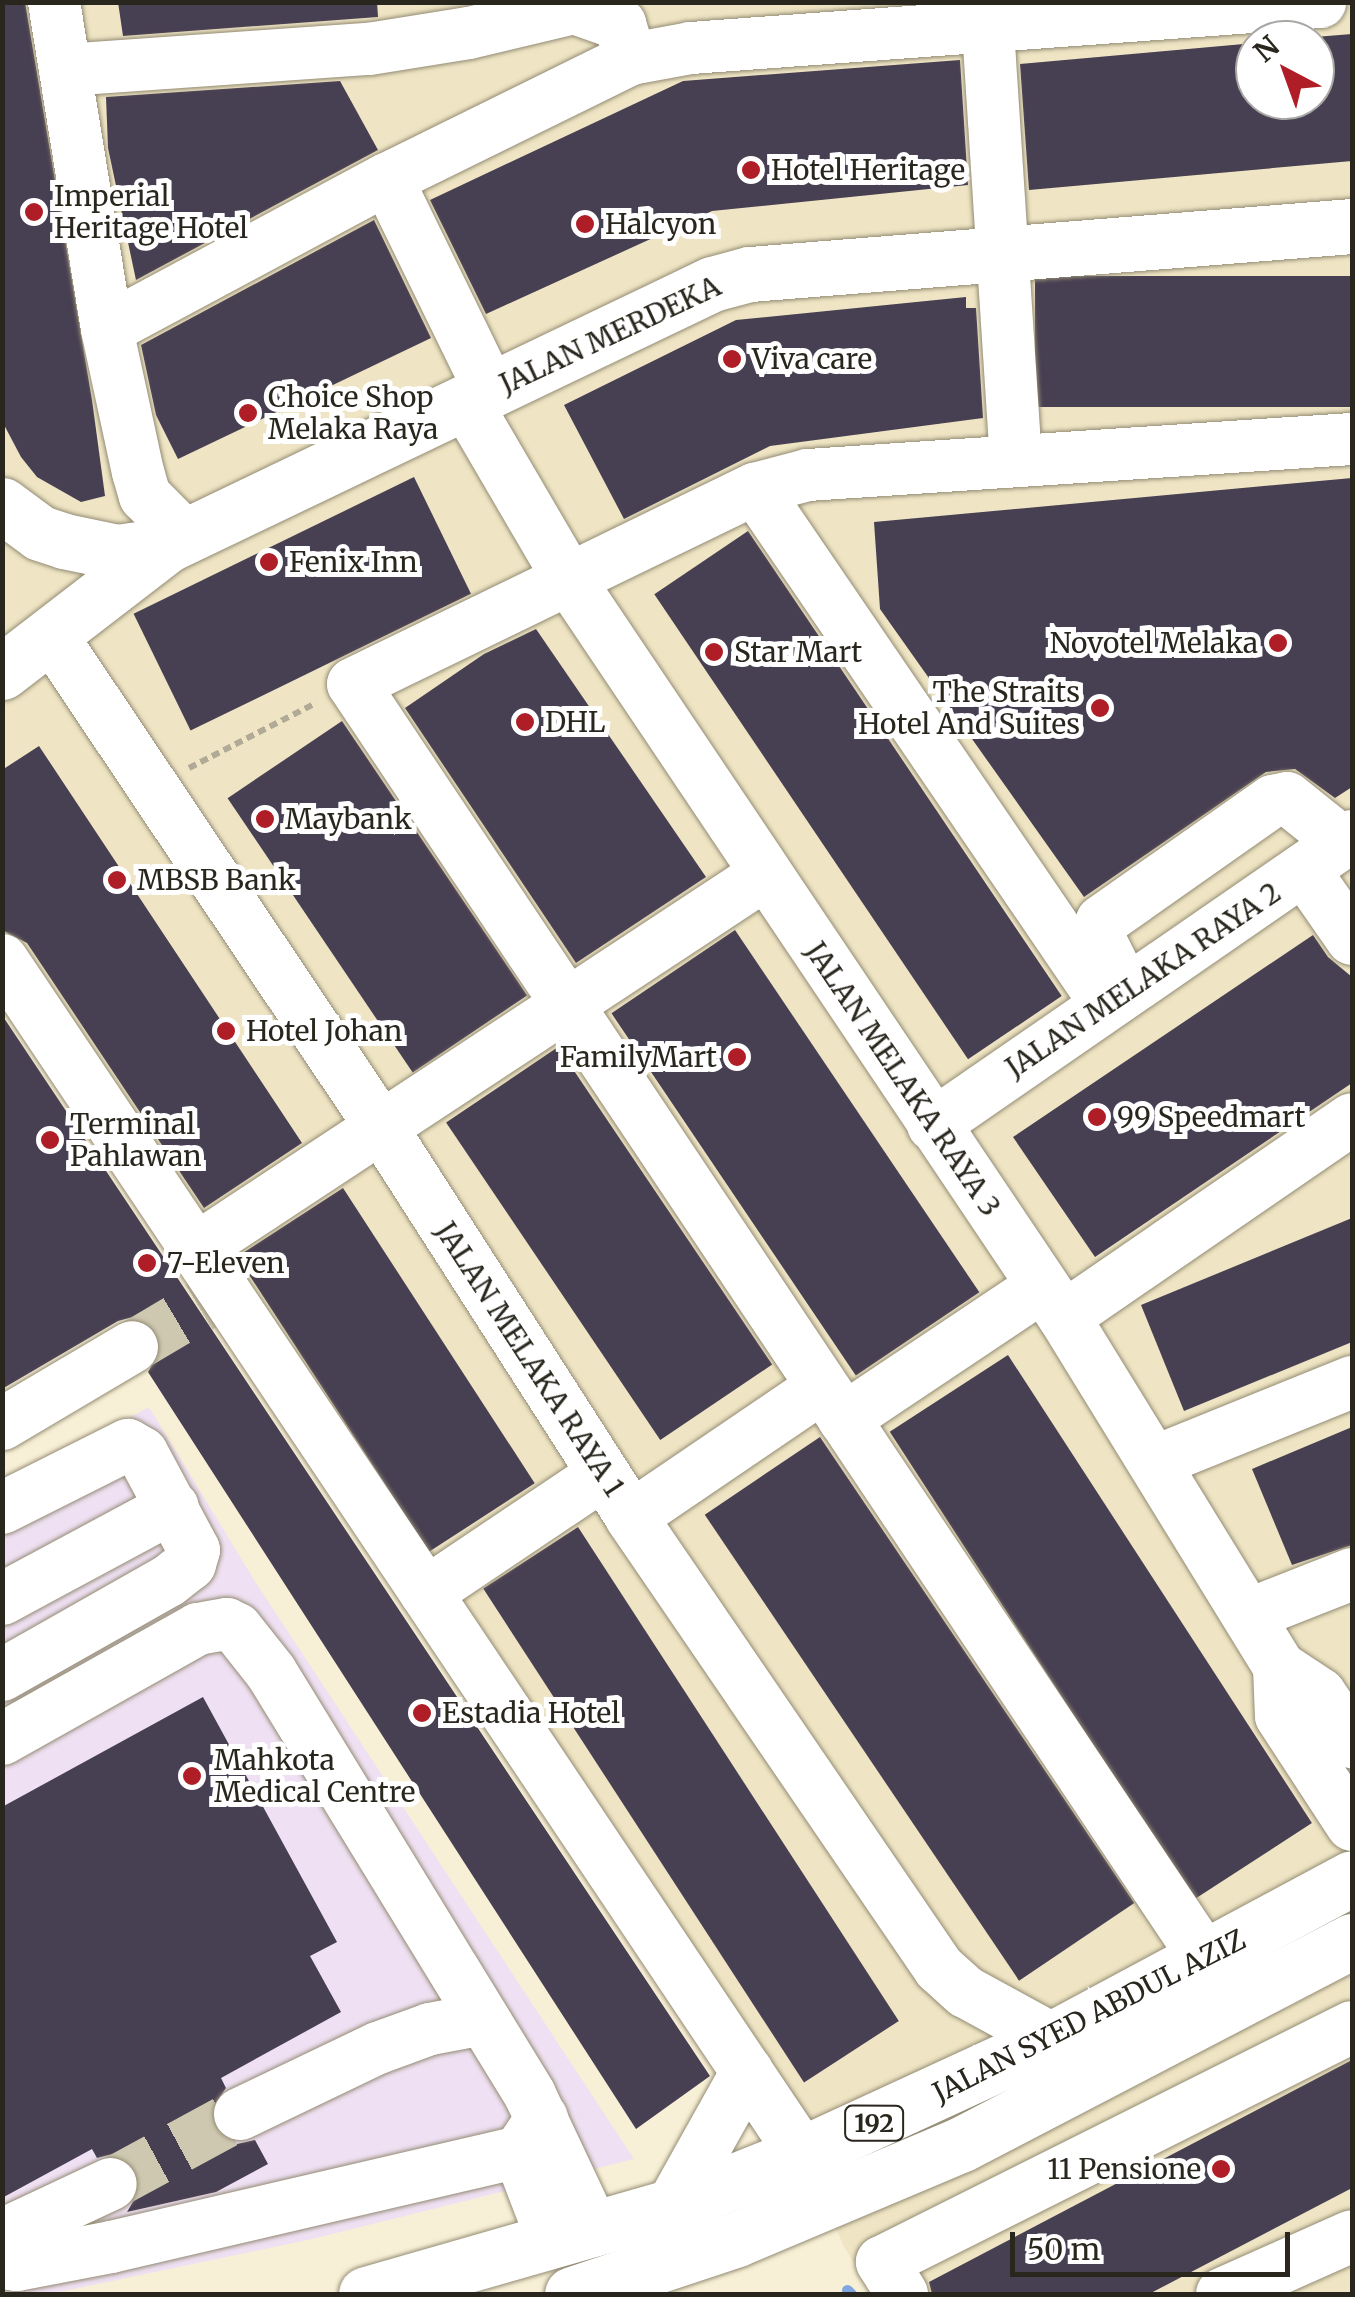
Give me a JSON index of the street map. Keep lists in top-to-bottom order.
{
  "streets": {
    "main road": ["JALAN MERDEKA", "JALAN SYED ABDUL AZIZ", "192"],
    "street": ["JALAN MELAKA RAYA 2", "JALAN MELAKA RAYA 3", "JALAN MELAKA RAYA 1"]
  },
  "crossings": [
    ["JALAN MERDEKA", "JALAN MELAKA RAYA 3"],
    ["JALAN MERDEKA", "JALAN MELAKA RAYA 1"],
    ["JALAN MELAKA RAYA 2", "JALAN MELAKA RAYA 3"],
    ["JALAN MELAKA RAYA 1", "JALAN SYED ABDUL AZIZ"]
  ],
  "places": [
    "Hotel Heritage",
    "Imperial Heritage Hotel",
    "Halcyon",
    "Viva care",
    "Choice Shop Melaka Raya",
    "Fenix Inn",
    "Novotel Melaka",
    "Star Mart",
    "The Straits Hotel And Suites",
    "DHL",
    "Maybank",
    "MBSB Bank",
    "Hotel Johan",
    "FamilyMart",
    "99 Speedmart",
    "Terminal Pahlawan",
    "7-Eleven",
    "Estadia Hotel",
    "Mahkota Medical Centre",
    "11 Pensione"
  ],
  "scale_bar": "50 m",
  "north": "top left"
}
